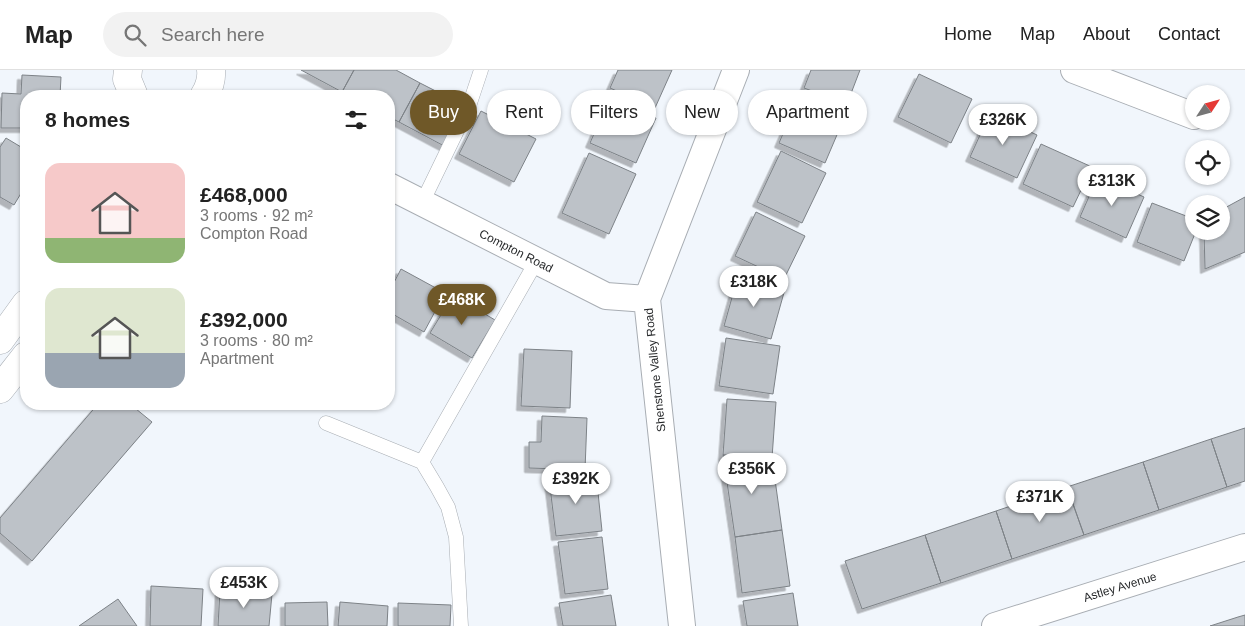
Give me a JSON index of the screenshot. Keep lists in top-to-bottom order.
{
  "streets": {
    "street": ["Compton Road", "Shenstone Valley Road", "Astley Avenue"]
  },
  "crossings": [
    ["Compton Road", "Shenstone Valley Road"]
  ],
  "north": "top right",
  "page": {
    "header": "Map",
    "search": "Search here",
    "nav": [
      "Home",
      "Map",
      "About",
      "Contact"
    ],
    "chip": [
      "Buy",
      "Rent",
      "Filters",
      "New",
      "Apartment"
    ],
    "heading": "8 homes",
    "price": [
      "£326K",
      "£313K",
      "£318K",
      "£468K",
      "£356K",
      "£392K",
      "£371K",
      "£453K"
    ],
    "list": [
      {
        "name": "£468,000",
        "note": "3 rooms · 92 m² · Compton Road"
      },
      {
        "name": "£392,000",
        "note": "3 rooms · 80 m² · Apartment"
      }
    ]
  }
}
